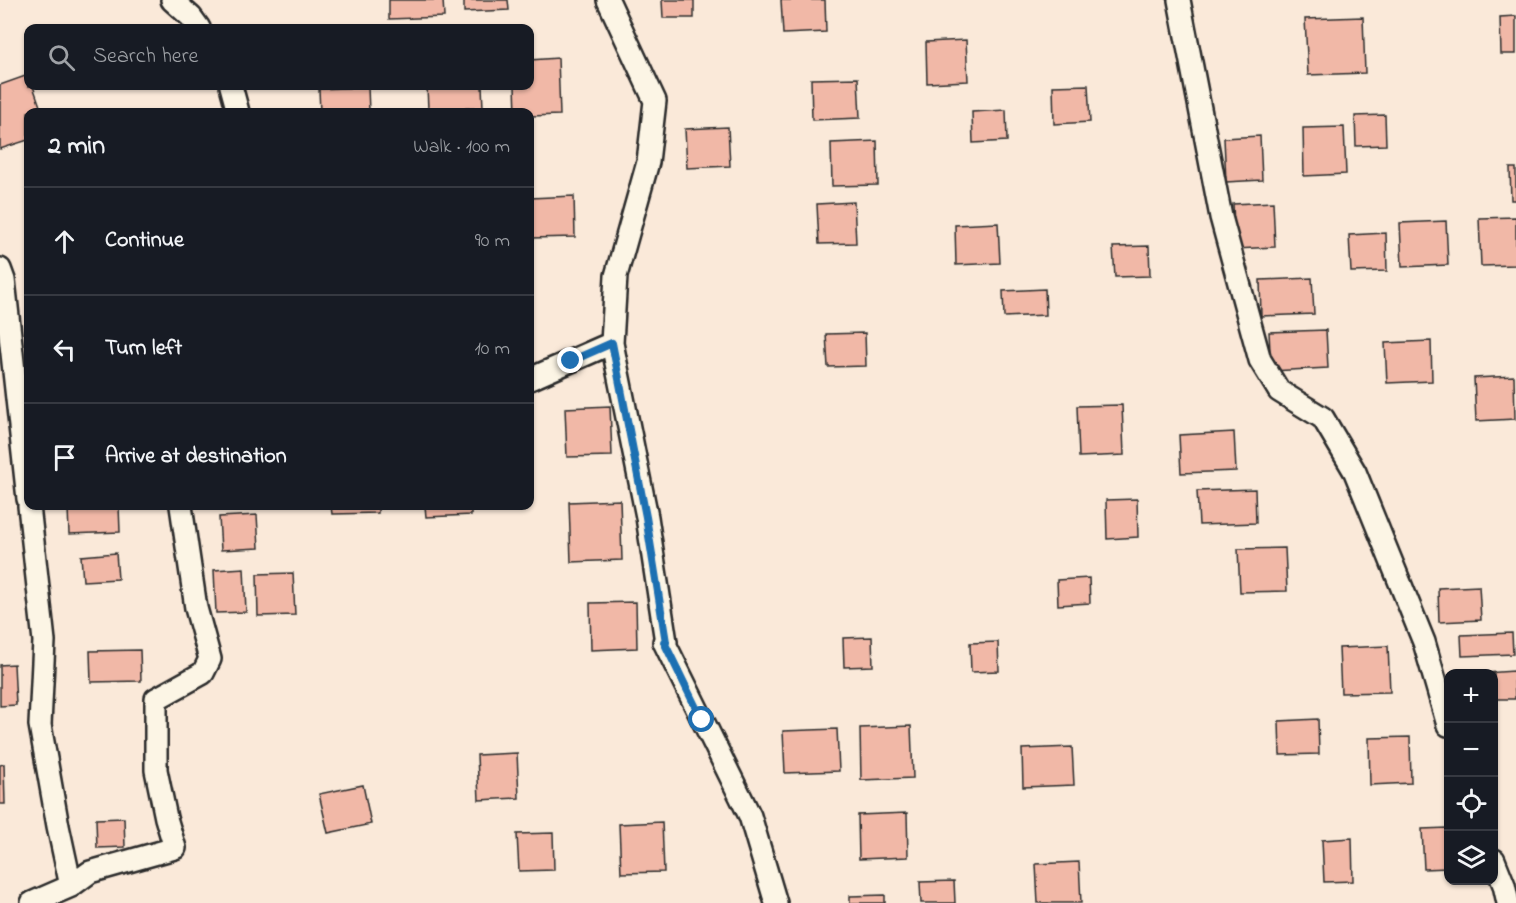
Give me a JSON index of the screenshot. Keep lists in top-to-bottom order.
{
  "page": {
    "search": "Search here",
    "heading": ["2 min", "Walk · 100 m"],
    "list": [
      ["Continue", "90 m"],
      ["Turn left", "10 m"],
      "Arrive at destination"
    ],
    "map_buttons": ["+", "−"]
  }
}
